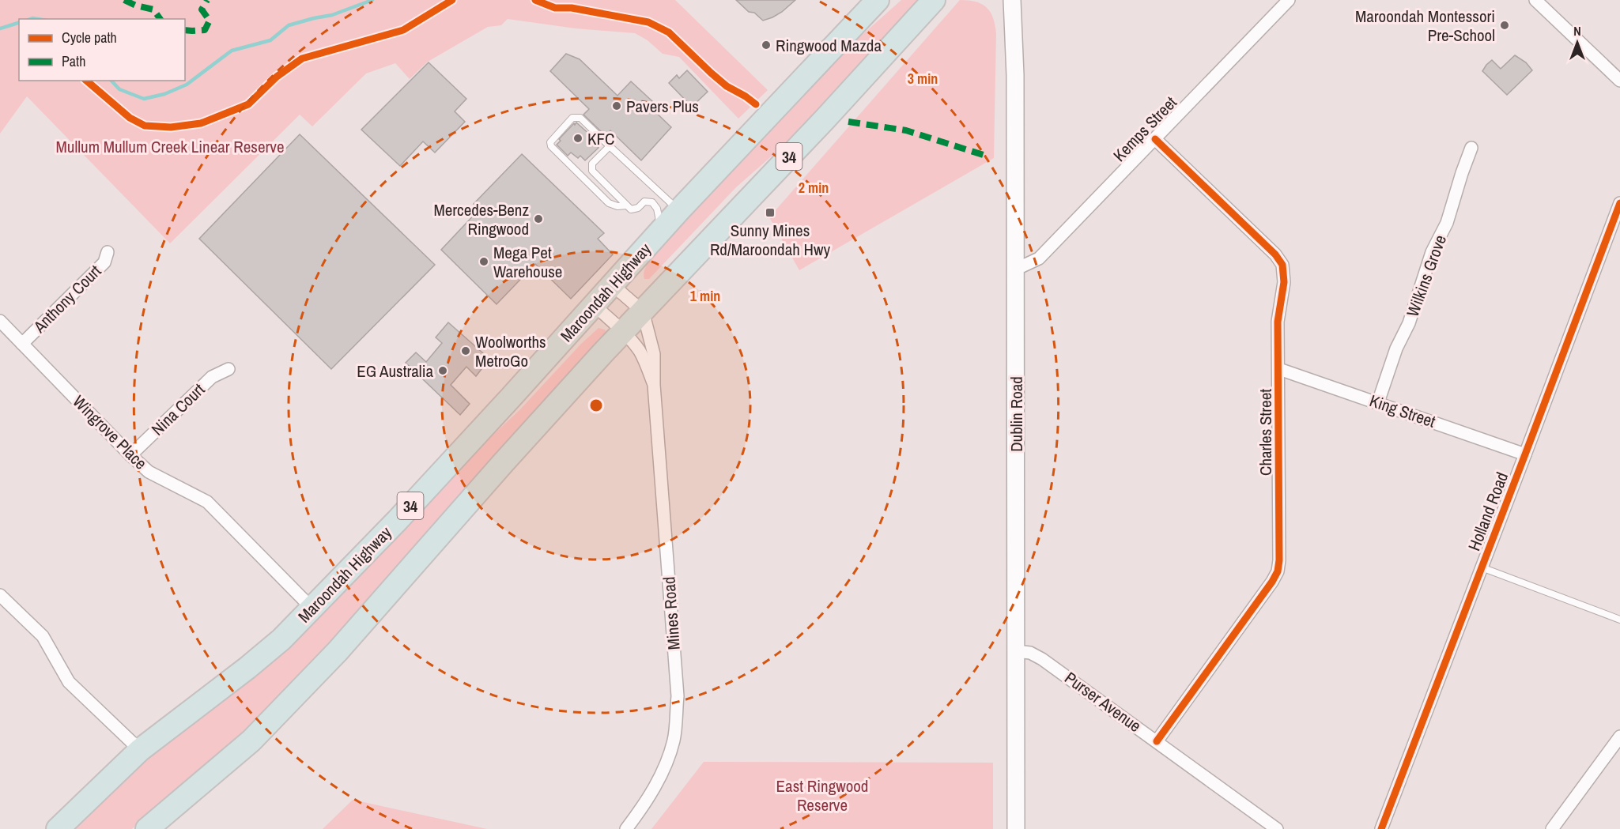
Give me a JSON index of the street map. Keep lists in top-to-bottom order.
{
  "streets": {
    "highway": ["34", "Maroondah Highway"],
    "main road": ["Dublin Road"],
    "street": [
      "Kemps Street",
      "Wilkins Grove",
      "Anthony Court",
      "Nina Court",
      "King Street",
      "Wingrove Place",
      "Charles Street",
      "Holland Road",
      "Mines Road",
      "Purser Avenue"
    ]
  },
  "crossings": [
    ["Kemps Street", "Dublin Road"],
    ["Kemps Street", "Charles Street"],
    ["34", "Mines Road"],
    ["Wilkins Grove", "King Street"],
    ["Maroondah Highway", "Wingrove Place"],
    ["Maroondah Highway", "Mines Road"],
    ["Anthony Court", "Wingrove Place"],
    ["Nina Court", "Wingrove Place"],
    ["King Street", "Charles Street"],
    ["King Street", "Holland Road"],
    ["Dublin Road", "Purser Avenue"],
    ["Charles Street", "Purser Avenue"]
  ],
  "parks": ["Mullum Mullum Creek Linear Reserve", "East Ringwood Reserve"],
  "places": {
    "other": [
      "Maroondah Montessori Pre-School",
      "Ringwood Mazda",
      "Pavers Plus",
      "KFC",
      "Mercedes-Benz Ringwood",
      "Mega Pet Warehouse",
      "Woolworths MetroGo",
      "EG Australia"
    ],
    "transit": ["Sunny Mines Rd/Maroondah Hwy"]
  },
  "legend": ["Cycle path", "Path"],
  "north": "top",
  "rings": ["3 min", "2 min", "1 min"]
}
